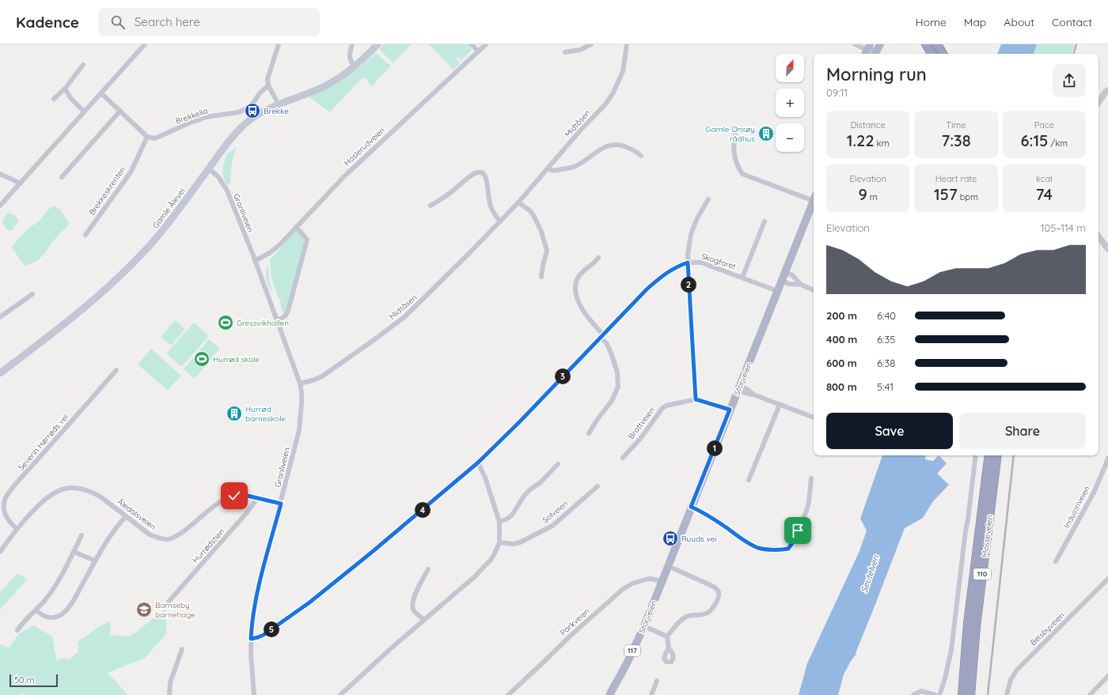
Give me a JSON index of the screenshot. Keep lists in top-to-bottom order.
{
  "streets": {
    "highway": ["Mosseveien", "110"],
    "main road": ["Gamle Ålevei", "Storveien", "117"],
    "street": [
      "Brekkelia",
      "Midtåsen",
      "Haslerudveien",
      "Brekkeskrenten",
      "Granliveien",
      "Skogfaret",
      "Brattveien",
      "Severin Hørrøds vei",
      "Industriveien",
      "Solveien",
      "Åledalsveien",
      "Hurrødstien",
      "Parkveien",
      "Belsbyveien"
    ]
  },
  "crossings": [
    ["Brekkelia", "Brekkeskrenten"],
    ["Midtåsen", "Granliveien"],
    ["Haslerudveien", "Granliveien"],
    ["Gamle Ålevei", "Granliveien"],
    ["Granliveien", "Skogfaret"],
    ["Granliveien", "Åledalsveien"],
    ["Skogfaret", "Storveien"],
    ["Storveien", "Brattveien"],
    ["Storveien", "Parkveien"],
    ["Severin Hørrøds vei", "Åledalsveien"],
    ["Åledalsveien", "Hurrødstien"]
  ],
  "water": ["Seutelven"],
  "places": {
    "bus stop": ["Brekke", "Ruuds vei"],
    "building": ["Gamle Onsøy rådhus", "Hurrød barneskole"],
    "sports": ["Gressvikhallen", "Hurrød skole"],
    "school or university": ["Bamseby barnehage"]
  },
  "scale_bar": "50 m",
  "north": "top right",
  "page": {
    "header": "Kadence",
    "search": "Search here",
    "nav": [
      "Home",
      "Map",
      "About",
      "Contact"
    ],
    "map_buttons": ["+", "−"],
    "heading": ["Morning run", "09:11"],
    "stats": [
      ["Distance", "1.22 km"],
      ["Time", "7:38"],
      ["Pace", "6:15 /km"],
      ["Elevation", "9 m"],
      ["Heart rate", "157 bpm"],
      ["kcal", "74"]
    ],
    "chart": ["Elevation", "105–114 m"],
    "pins": [
      "2",
      "3",
      "1",
      "4",
      "5"
    ],
    "list": [
      {
        "name": "200 m",
        "note": "6:40"
      },
      {
        "name": "400 m",
        "note": "6:35"
      },
      {
        "name": "600 m",
        "note": "6:38"
      },
      {
        "name": "800 m",
        "note": "5:41"
      }
    ],
    "buttons": ["Save", "Share"],
    "scale": "50 m"
  }
}
